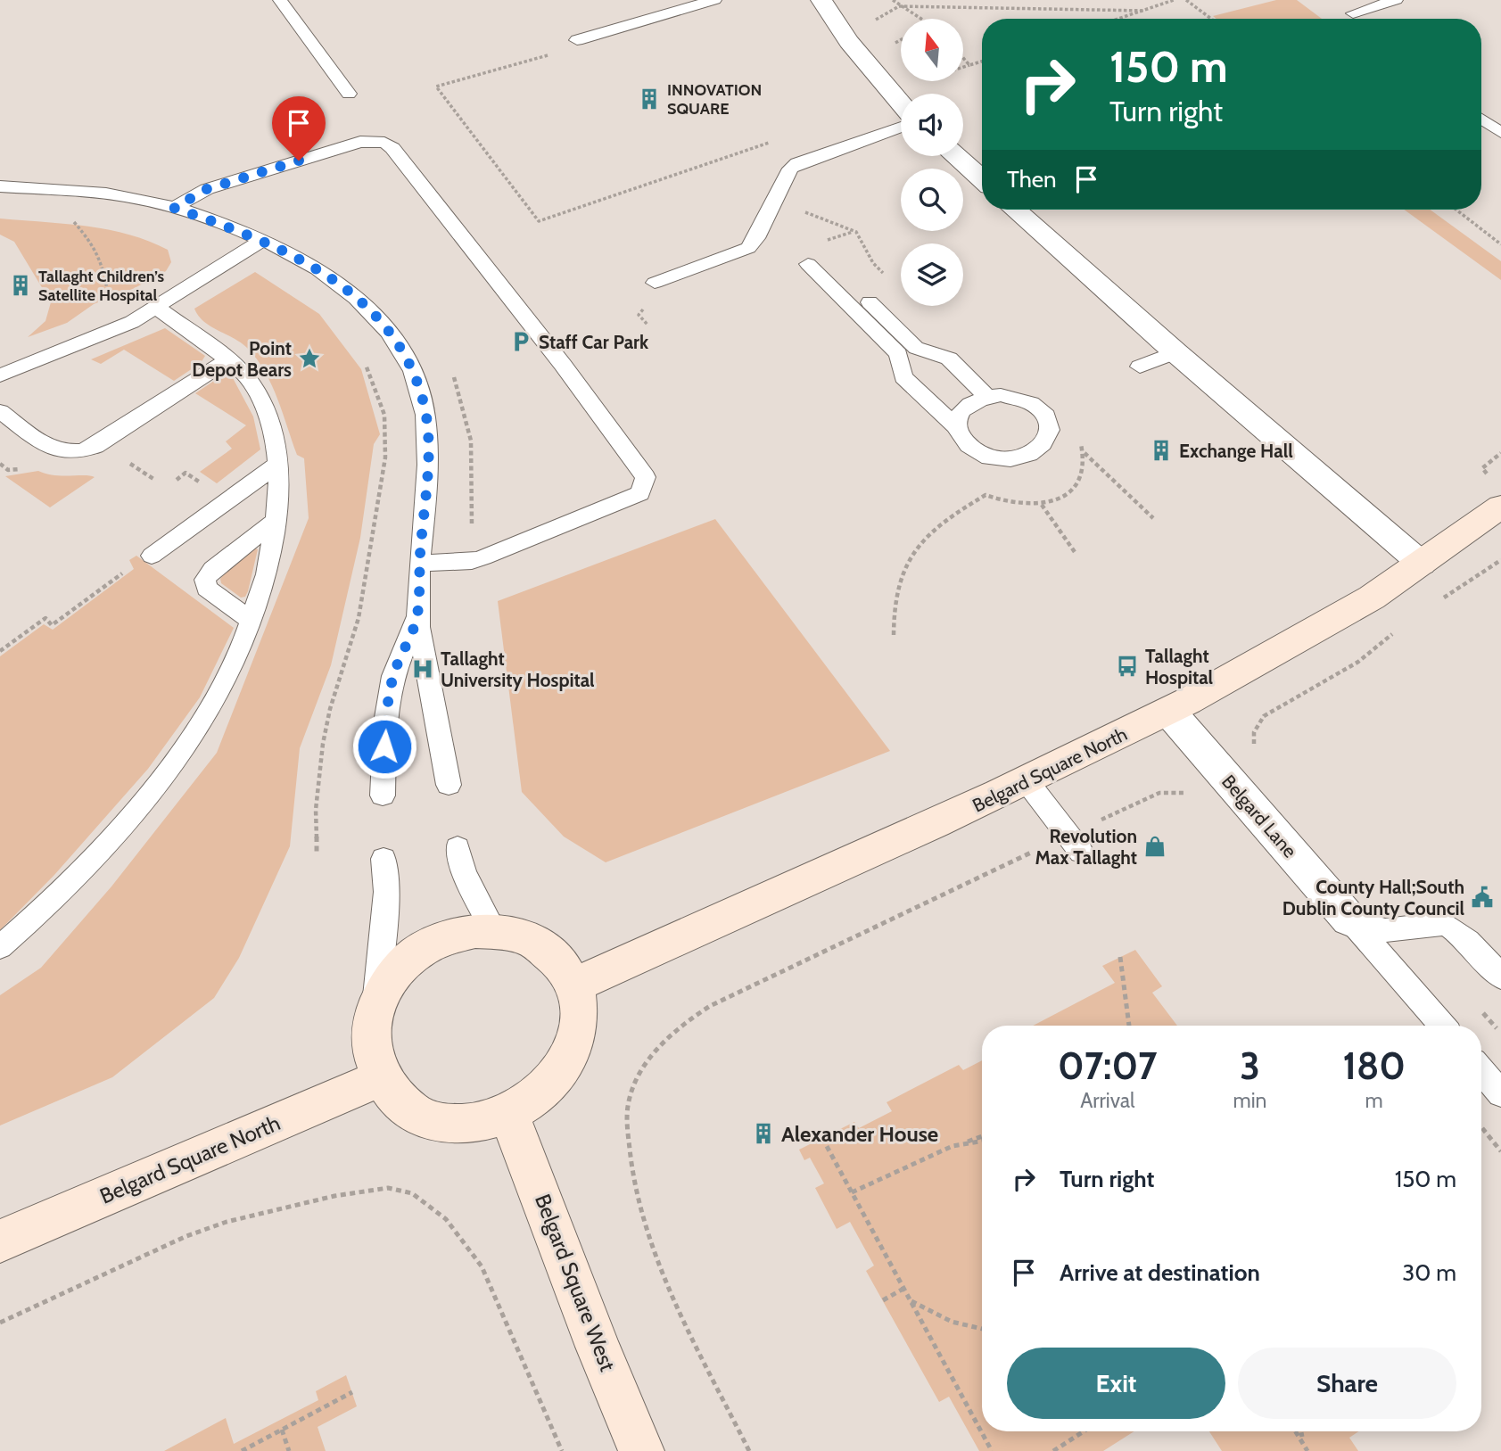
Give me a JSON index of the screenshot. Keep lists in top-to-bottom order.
{
  "streets": {
    "street": ["Belgard Square North", "Belgard Lane", "Belgard Square West"]
  },
  "crossings": [
    ["Belgard Square North", "Belgard Lane"],
    ["Belgard Square North", "Belgard Square West"]
  ],
  "places": {
    "building": [
      "INNOVATION SQUARE",
      "Tallaght Children’s Satellite Hospital",
      "Exchange Hall",
      "Alexander House"
    ],
    "parking": ["Staff Car Park"],
    "place": ["Point Depot Bears"],
    "bus stop": ["Tallaght Hospital"],
    "hospital": ["Tallaght University Hospital"],
    "shop": ["Revolution Max Tallaght"],
    "public building": ["County Hall;South Dublin County Council"]
  },
  "north": "top",
  "page": {
    "turn": ["150 m", "Turn right"],
    "then": "Then",
    "eta": [
      "07:07",
      "Arrival",
      "3",
      "min",
      "180",
      "m"
    ],
    "list": [
      {
        "name": "Turn right",
        "value": "150 m"
      },
      {
        "name": "Arrive at destination",
        "value": "30 m"
      }
    ],
    "buttons": ["Exit", "Share"]
  }
}
